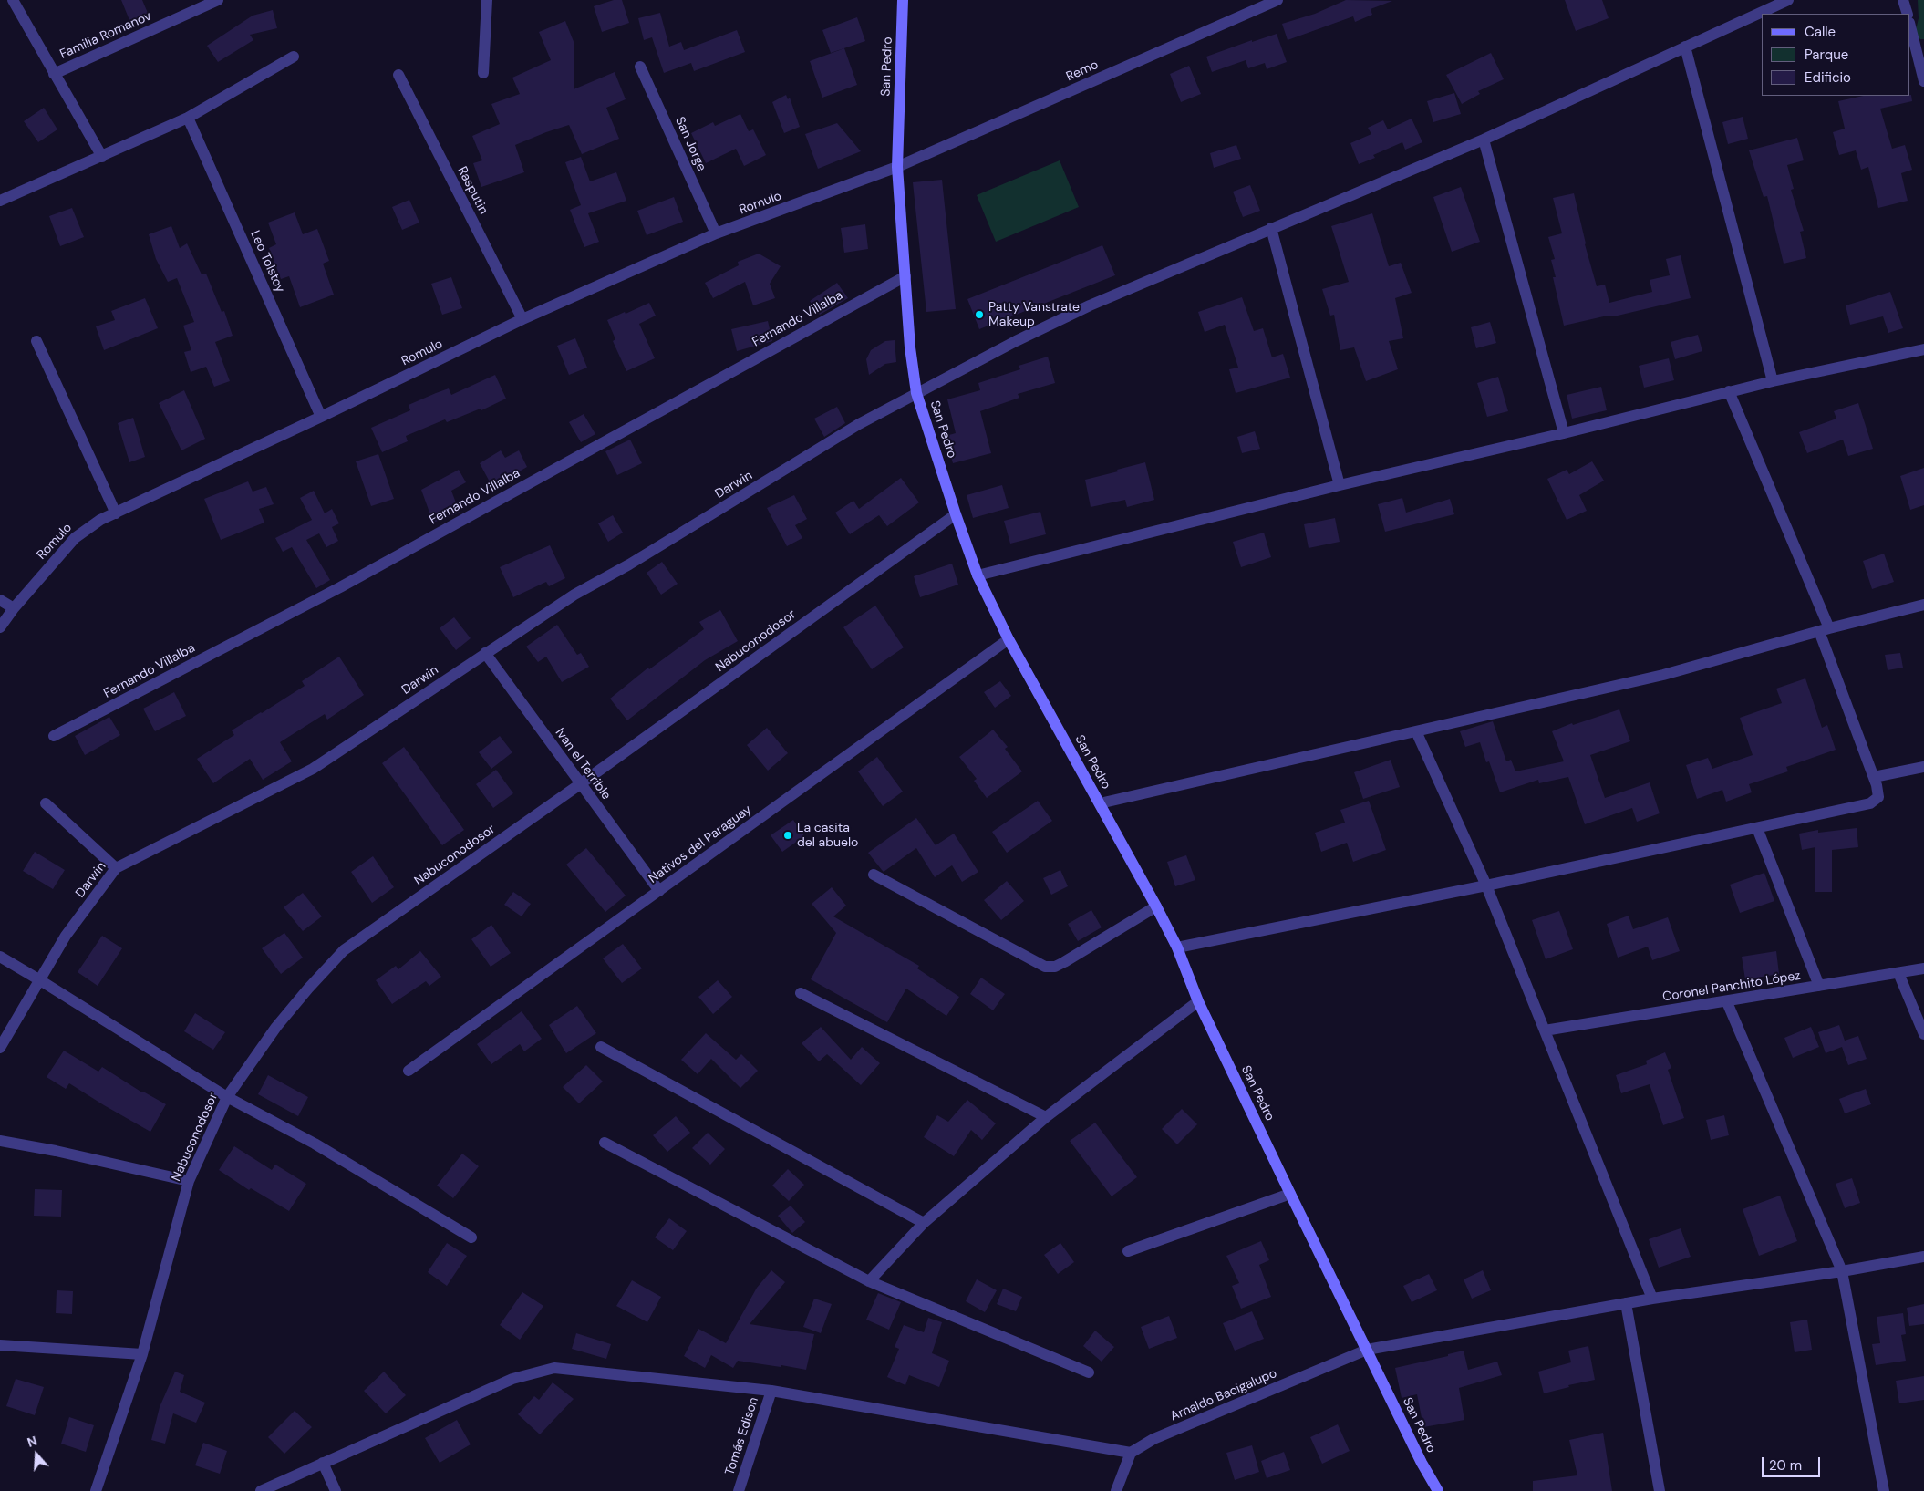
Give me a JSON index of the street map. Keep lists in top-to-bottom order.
{
  "streets": {
    "main road": ["San Pedro"],
    "street": [
      "Familia Romanov",
      "Remo",
      "San Jorge",
      "Rasputin",
      "Romulo",
      "Leo Tolstoy",
      "Fernando Villalba",
      "Darwin",
      "Nabuconodosor",
      "Ivan el Terrible",
      "Nativos del Paraguay",
      "Coronel Panchito López",
      "Arnaldo Bacigalupo",
      "Tomás Edison"
    ]
  },
  "crossings": [
    ["San Pedro", "Remo"],
    ["San Pedro", "Romulo"],
    ["San Pedro", "Fernando Villalba"],
    ["San Pedro", "Darwin"],
    ["San Pedro", "Nabuconodosor"],
    ["San Pedro", "Nativos del Paraguay"],
    ["San Pedro", "Arnaldo Bacigalupo"],
    ["Remo", "Romulo"],
    ["San Jorge", "Romulo"],
    ["Rasputin", "Romulo"],
    ["Romulo", "Leo Tolstoy"],
    ["Darwin", "Ivan el Terrible"],
    ["Nabuconodosor", "Ivan el Terrible"],
    ["Ivan el Terrible", "Nativos del Paraguay"]
  ],
  "places": ["Patty Vanstrate Makeup", "La casita del abuelo"],
  "legend": ["Calle", "Parque", "Edificio"],
  "scale_bar": "20 m",
  "north": "top"
}
